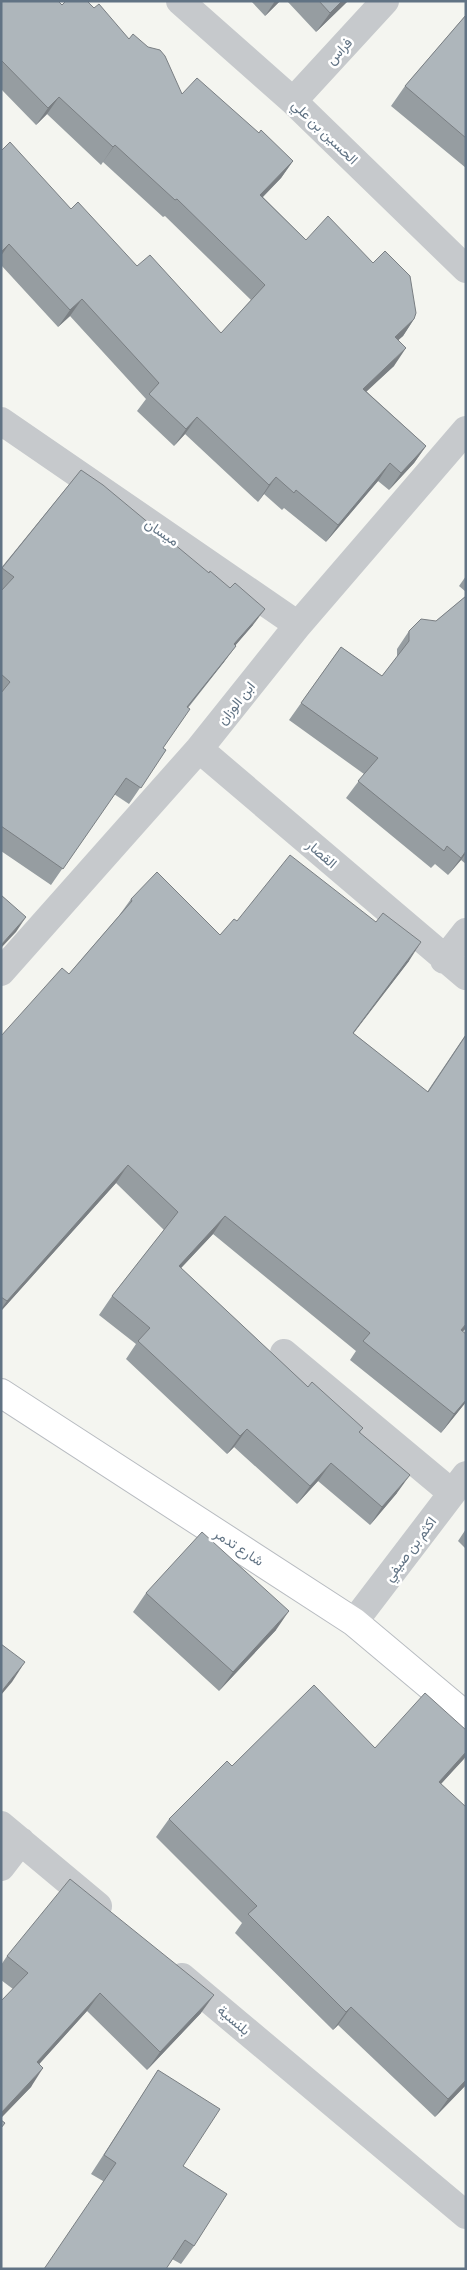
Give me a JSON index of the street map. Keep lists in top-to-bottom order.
{
  "streets": {
    "street": [
      "فراس",
      "الحسين بن علي",
      "ميسان",
      "ابن الوزان",
      "القصار",
      "شارع تدمر",
      "اكثم بن صيفي",
      "بلنسية"
    ]
  },
  "crossings": [
    ["فراس", "الحسين بن علي"],
    ["ميسان", "ابن الوزان"],
    ["ابن الوزان", "القصار"],
    ["شارع تدمر", "اكثم بن صيفي"]
  ]
}
